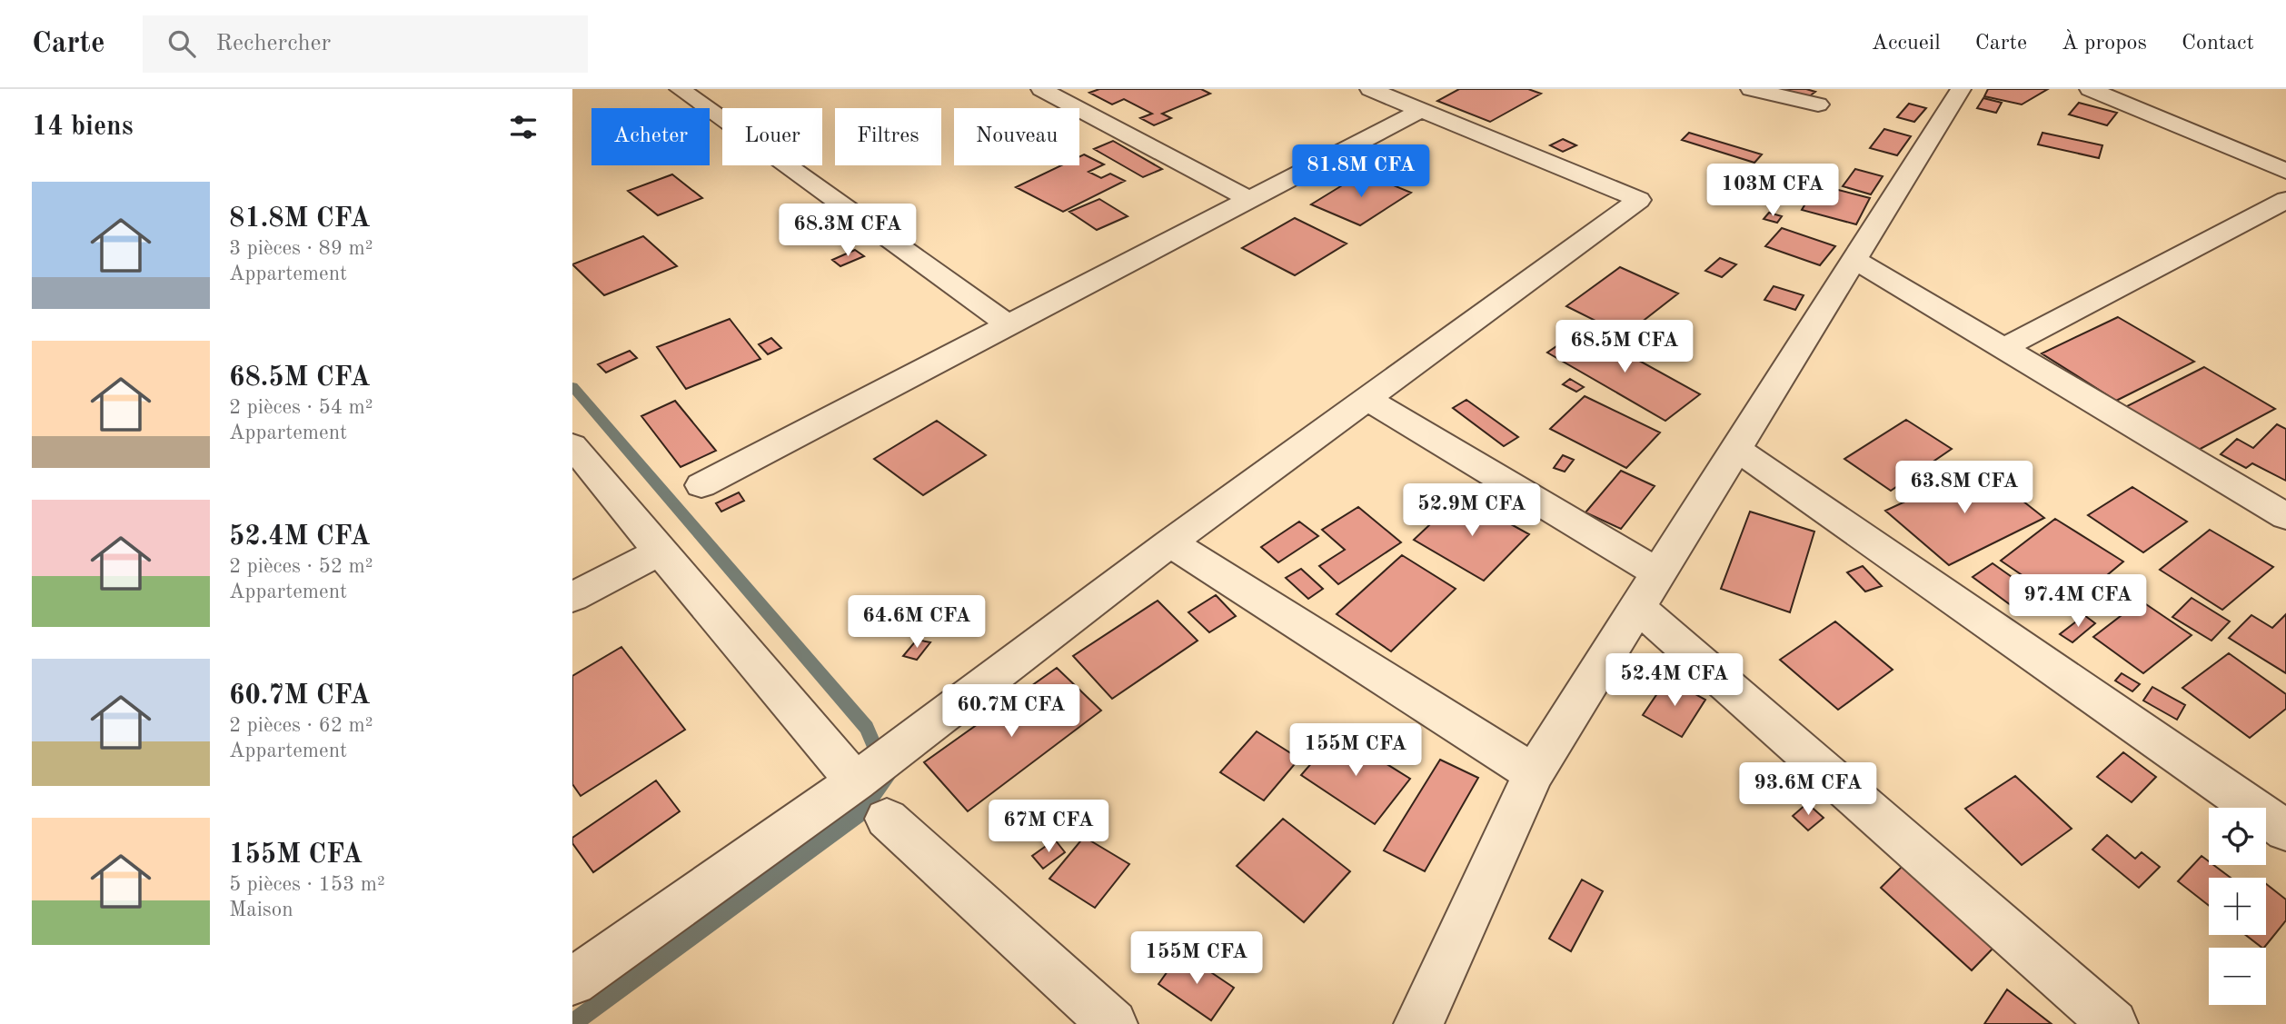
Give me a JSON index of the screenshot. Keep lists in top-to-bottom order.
{
  "page": {
    "header": "Carte",
    "search": "Rechercher",
    "nav": [
      "Accueil",
      "Carte",
      "À propos",
      "Contact"
    ],
    "heading": "14 biens",
    "chip": [
      "Acheter",
      "Louer",
      "Filtres",
      "Nouveau"
    ],
    "price": [
      "81.8M CFA",
      "103M CFA",
      "68.3M CFA",
      "68.5M CFA",
      "63.8M CFA",
      "52.9M CFA",
      "97.4M CFA",
      "64.6M CFA",
      "52.4M CFA",
      "60.7M CFA",
      "155M CFA",
      "93.6M CFA",
      "67M CFA",
      "155M CFA"
    ],
    "list": [
      {
        "name": "81.8M CFA",
        "note": "3 pièces · 89 m² · Appartement"
      },
      {
        "name": "68.5M CFA",
        "note": "2 pièces · 54 m² · Appartement"
      },
      {
        "name": "52.4M CFA",
        "note": "2 pièces · 52 m² · Appartement"
      },
      {
        "name": "60.7M CFA",
        "note": "2 pièces · 62 m² · Appartement"
      },
      {
        "name": "155M CFA",
        "note": "5 pièces · 153 m² · Maison"
      }
    ],
    "map_buttons": ["+", "−"]
  }
}
